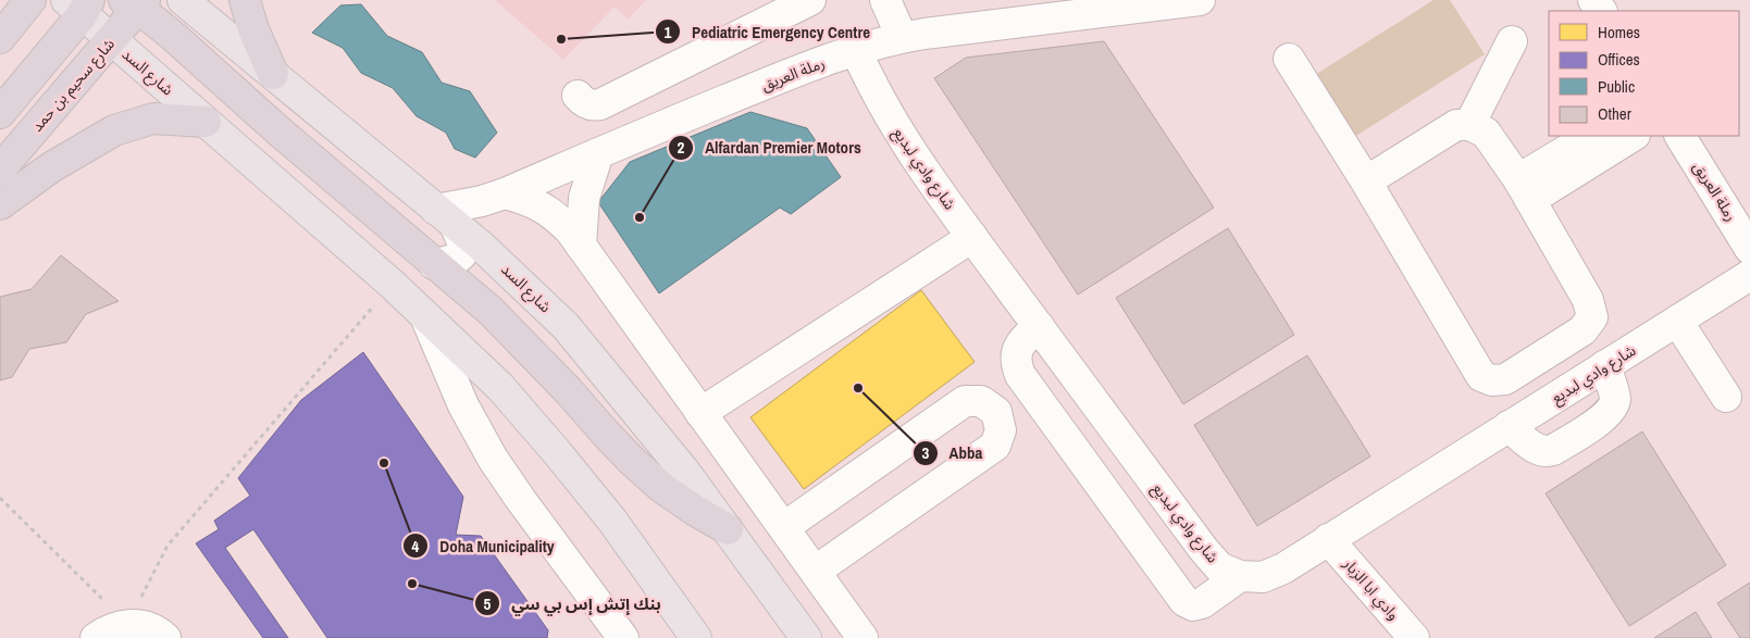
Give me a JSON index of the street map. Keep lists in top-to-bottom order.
{
  "streets": {
    "highway": ["شارع سحيم بن حمد"],
    "main road": ["شارع السد"],
    "street": ["رملة العريق", "شارع وادي لبديع", "وادي ابا الزبار"]
  },
  "crossings": [
    ["شارع السد", "رملة العريق"],
    ["شارع السد", "شارع سحيم بن حمد"],
    ["رملة العريق", "شارع وادي لبديع"],
    ["شارع وادي لبديع", "وادي ابا الزبار"]
  ],
  "places": [
    "Pediatric Emergency Centre",
    "Alfardan Premier Motors",
    "Abba",
    "Doha Municipality",
    "بنك إتش إس بي سي"
  ],
  "legend": [
    "Homes",
    "Offices",
    "Public",
    "Other"
  ]
}
